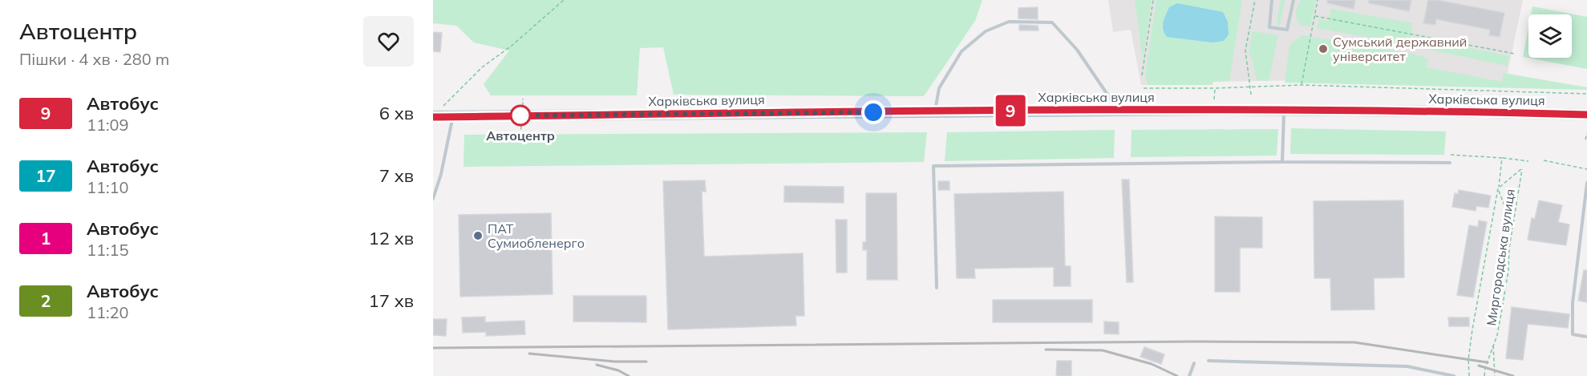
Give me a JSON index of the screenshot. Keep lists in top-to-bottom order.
{
  "streets": {
    "main road": ["Харківська вулиця"],
    "path": ["Миргородська вулиця"]
  },
  "places": ["Сумський державний університет", "Автоцентр", "ПАТ Сумиобленерго"],
  "lines": ["bus line 9"],
  "page": {
    "heading": ["Автоцентр", "Пішки · 4 хв · 280 m"],
    "on_map": "9",
    "list": [
      {
        "mark": "9",
        "name": "Автобус",
        "note": "11:09",
        "value": "6 хв"
      },
      {
        "mark": "17",
        "name": "Автобус",
        "note": "11:10",
        "value": "7 хв"
      },
      {
        "mark": "1",
        "name": "Автобус",
        "note": "11:15",
        "value": "12 хв"
      },
      {
        "mark": "2",
        "name": "Автобус",
        "note": "11:20",
        "value": "17 хв"
      }
    ]
  }
}
